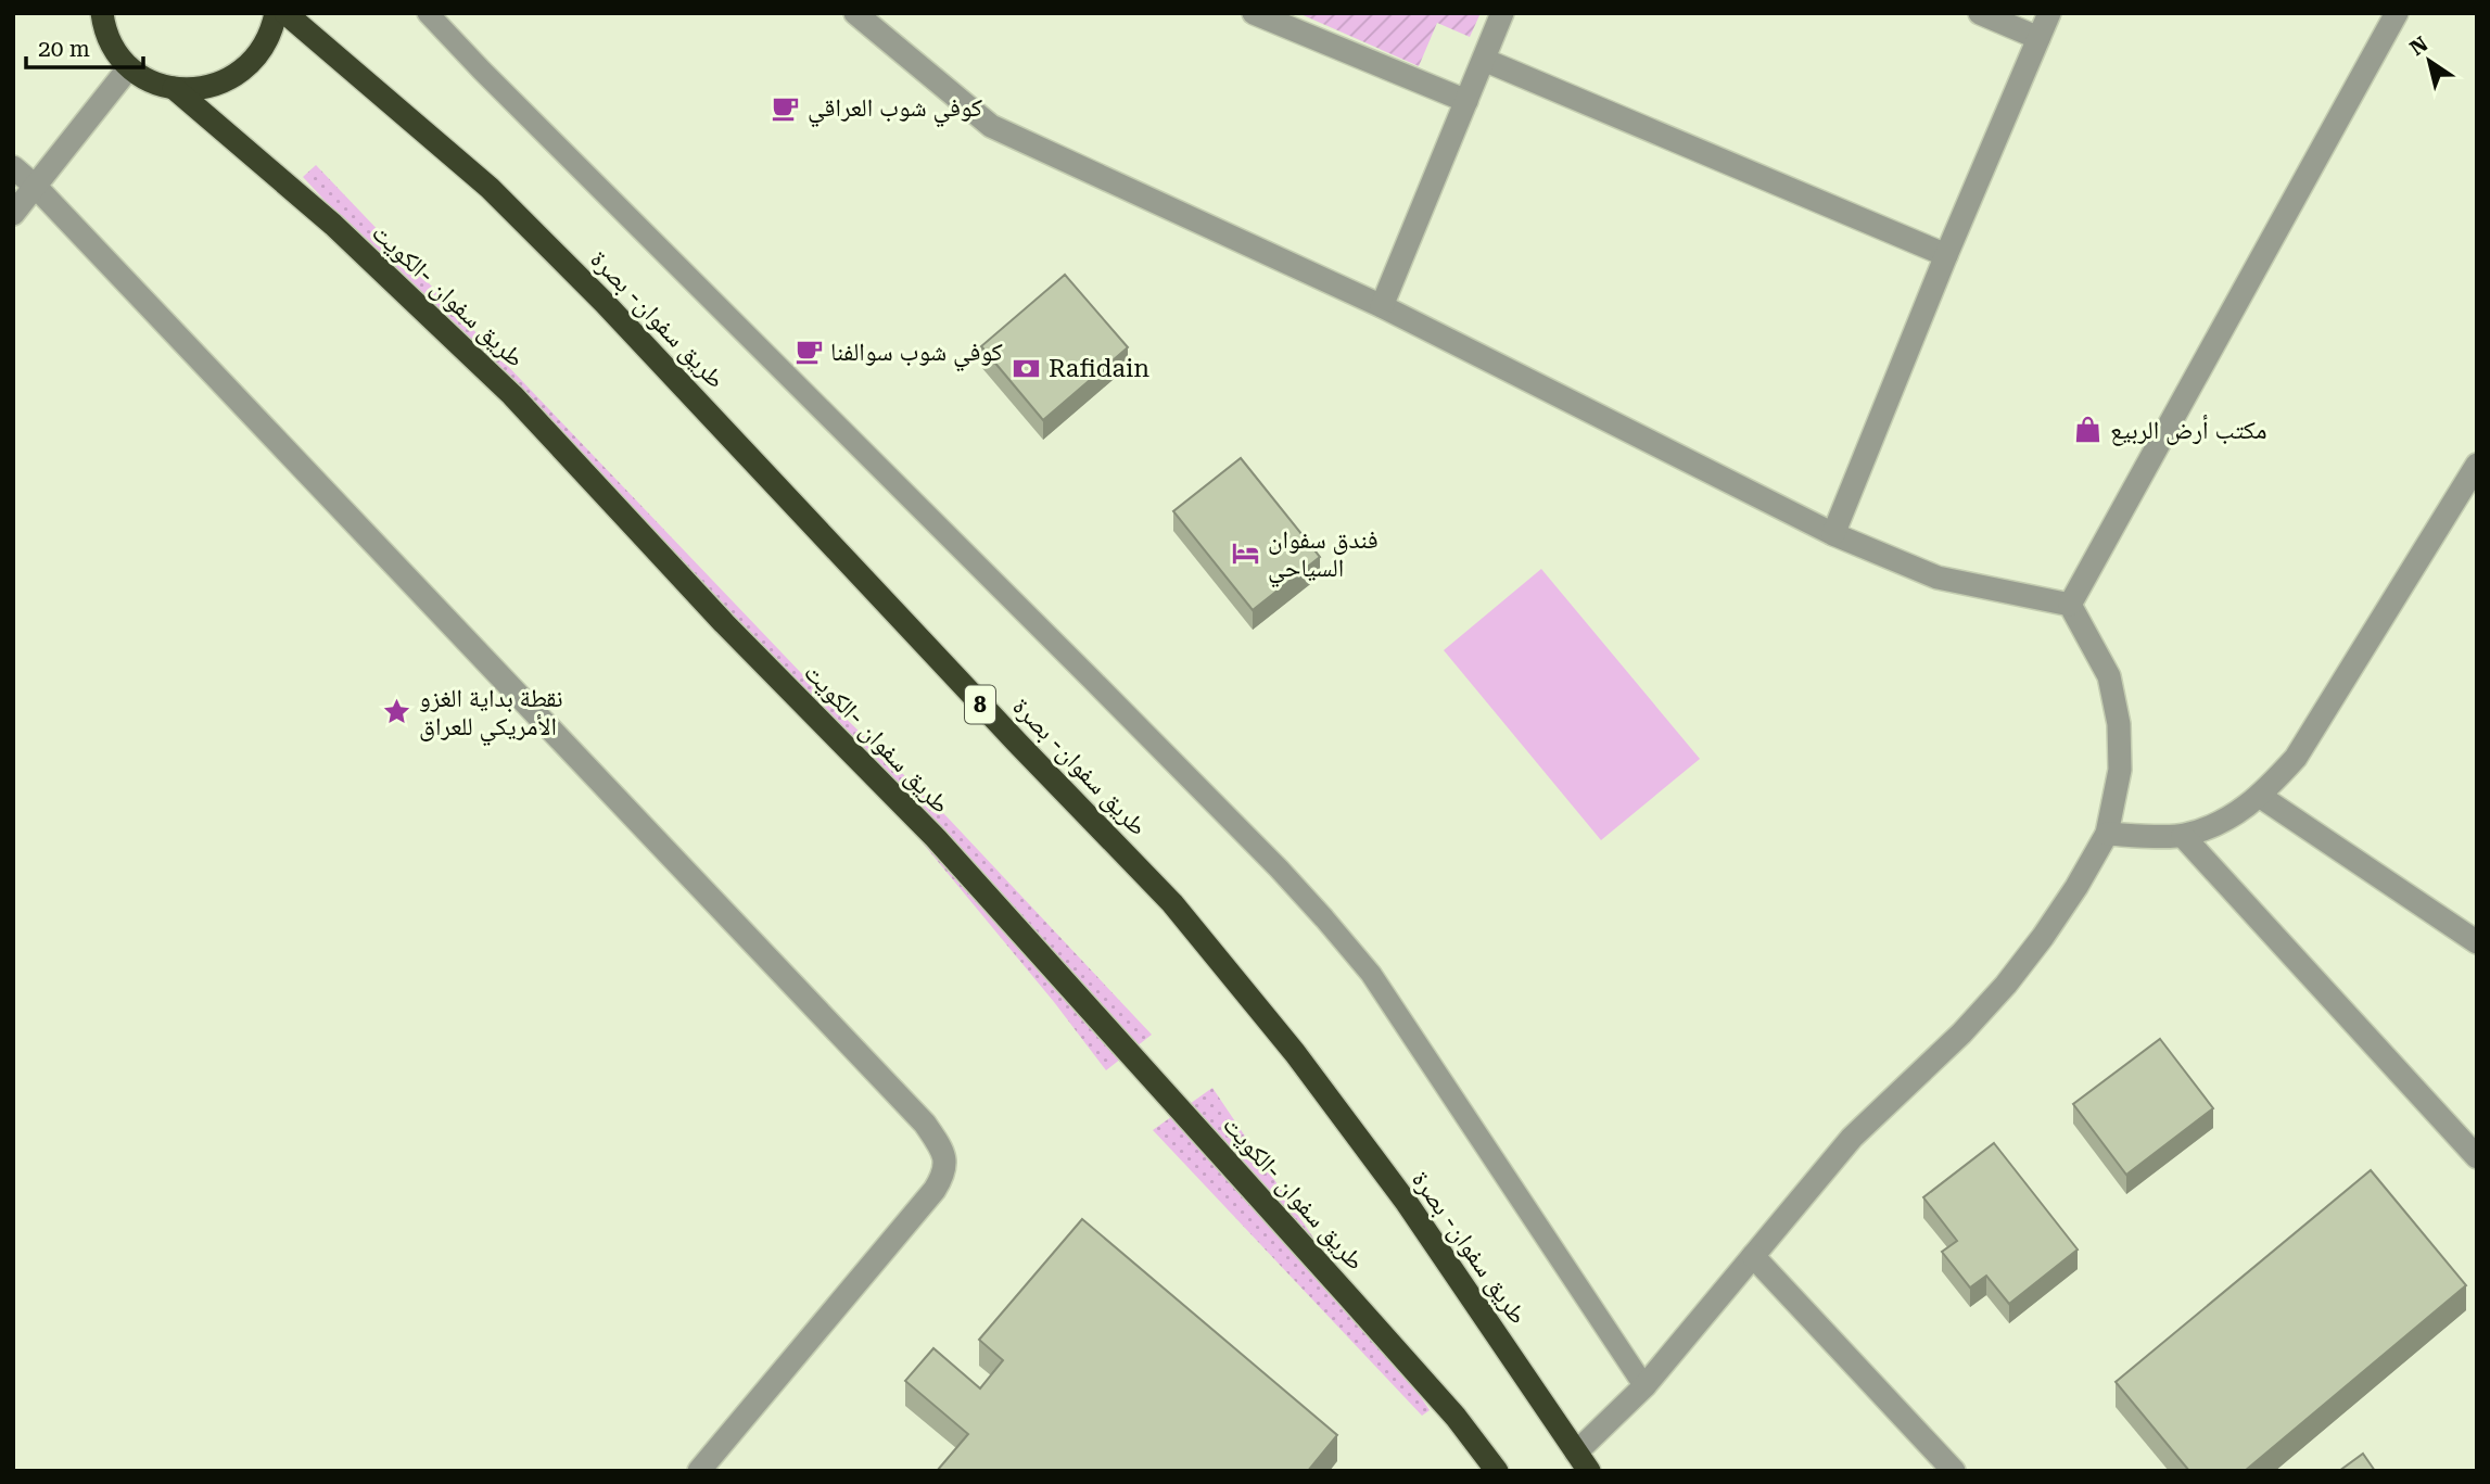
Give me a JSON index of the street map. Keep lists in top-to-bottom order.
{
  "streets": {
    "highway": ["طريق سفوان -الكويت", "طريق سفوان- بصرة", "8"]
  },
  "places": {
    "cafe": ["كوفي شوب العراقي", "كوفي شوب سوالفنا"],
    "bank": ["Rafidain"],
    "shop": ["مكتب أرض الربيع"],
    "hotel": ["فندق سفوان السياحي"],
    "place": ["نقطة بداية الغزو الأمريكي للعراق"]
  },
  "scale_bar": "20 m",
  "north": "top left"
}
